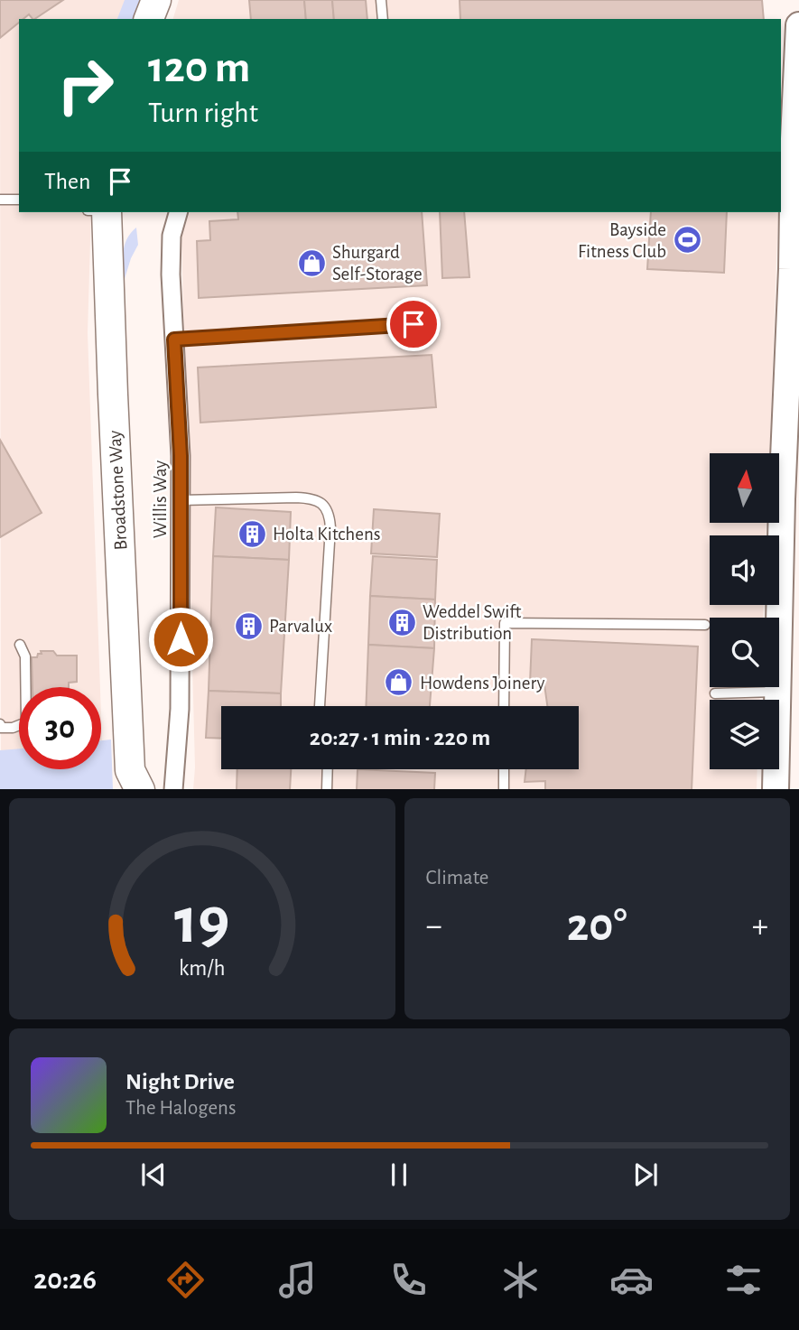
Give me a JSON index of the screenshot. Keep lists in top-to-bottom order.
{
  "streets": {
    "main road": ["Broadstone Way"],
    "street": ["Willis Way"]
  },
  "places": {
    "sports": ["Bayside Fitness Club"],
    "shop": ["Shurgard Self-Storage", "Howdens Joinery"],
    "building": ["Holta Kitchens", "Weddel Swift Distribution", "Parvalux"]
  },
  "north": "top",
  "page": {
    "turn": ["120 m", "Turn right"],
    "then": "Then",
    "limit": "30",
    "trip": "20:27 · 1 min · 220 m",
    "tile": "Climate",
    "heat": ["−", "20°", "+"],
    "song": ["Night Drive", "The Halogens"],
    "tabs": "20:26",
    "gauge": ["19", "km/h"]
  }
}
